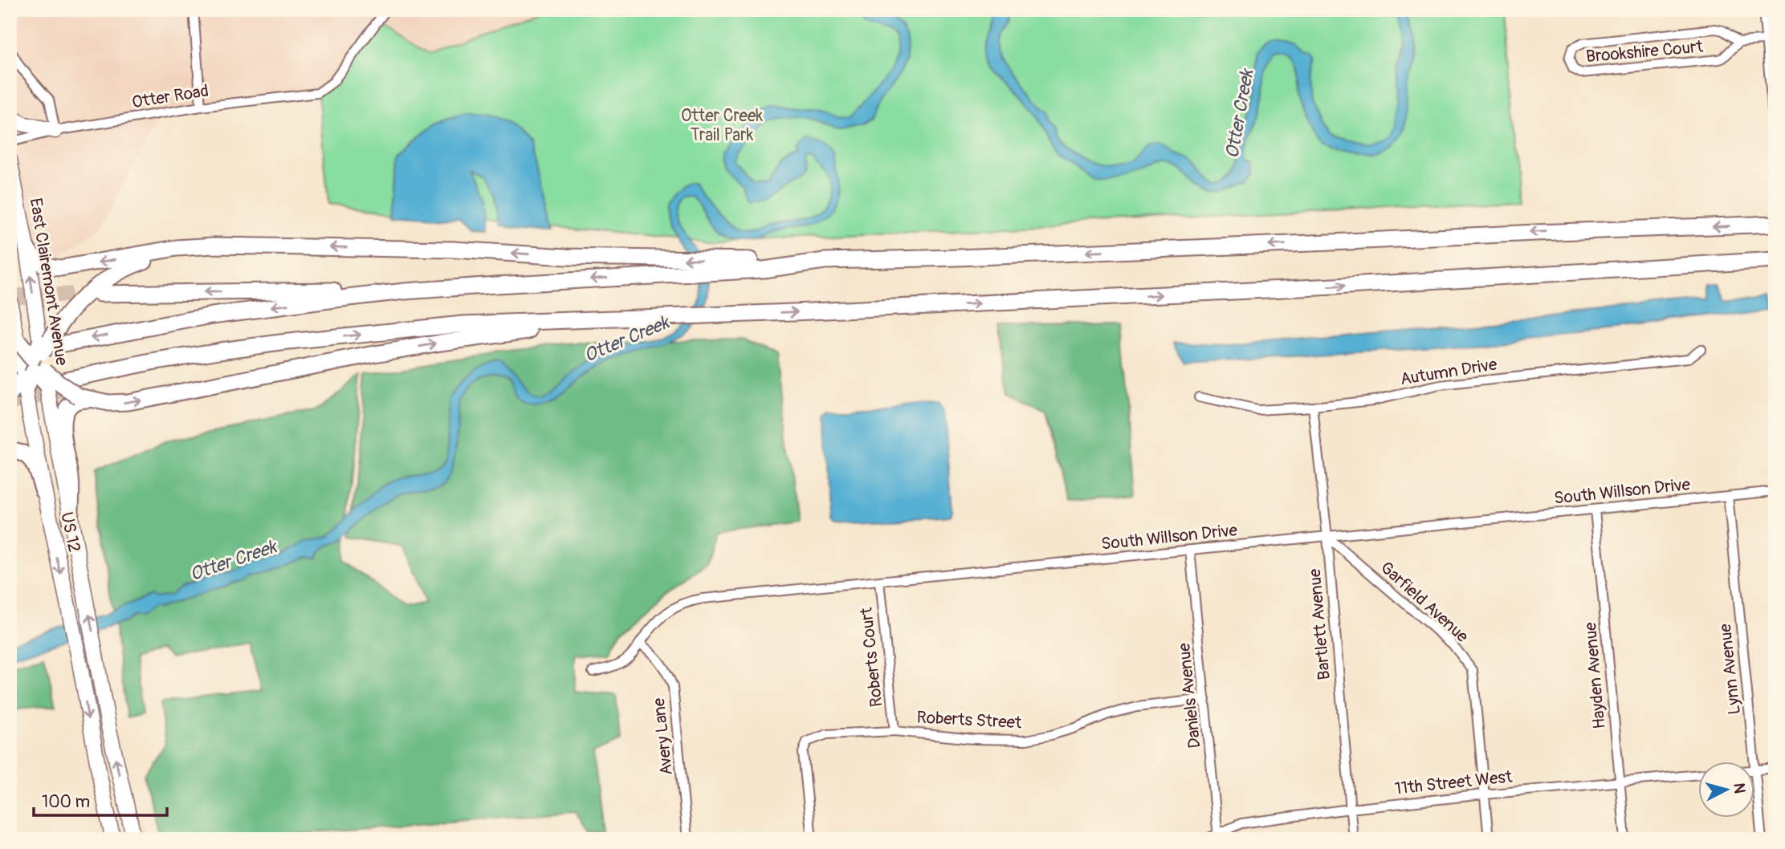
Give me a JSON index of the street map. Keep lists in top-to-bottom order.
{
  "streets": {
    "main road": ["East Clairemont Avenue", "US 12"],
    "street": [
      "Brookshire Court",
      "Otter Road",
      "Autumn Drive",
      "South Willson Drive",
      "Garfield Avenue",
      "Bartlett Avenue",
      "Roberts Court",
      "Lynn Avenue",
      "Hayden Avenue",
      "Daniels Avenue",
      "Roberts Street",
      "Avery Lane",
      "11th Street West"
    ]
  },
  "crossings": [
    ["East Clairemont Avenue", "US 12"],
    ["Autumn Drive", "Bartlett Avenue"],
    ["South Willson Drive", "Garfield Avenue"],
    ["South Willson Drive", "Bartlett Avenue"],
    ["South Willson Drive", "Roberts Court"],
    ["South Willson Drive", "Lynn Avenue"],
    ["South Willson Drive", "Hayden Avenue"],
    ["South Willson Drive", "Daniels Avenue"],
    ["South Willson Drive", "Avery Lane"],
    ["Garfield Avenue", "Bartlett Avenue"],
    ["Garfield Avenue", "11th Street West"],
    ["Bartlett Avenue", "11th Street West"],
    ["Roberts Court", "Roberts Street"],
    ["Hayden Avenue", "11th Street West"],
    ["Daniels Avenue", "Roberts Street"],
    ["Daniels Avenue", "11th Street West"]
  ],
  "water": ["Otter Creek"],
  "parks": ["Otter Creek Trail Park"],
  "scale_bar": "100 m",
  "north": "right"
}
